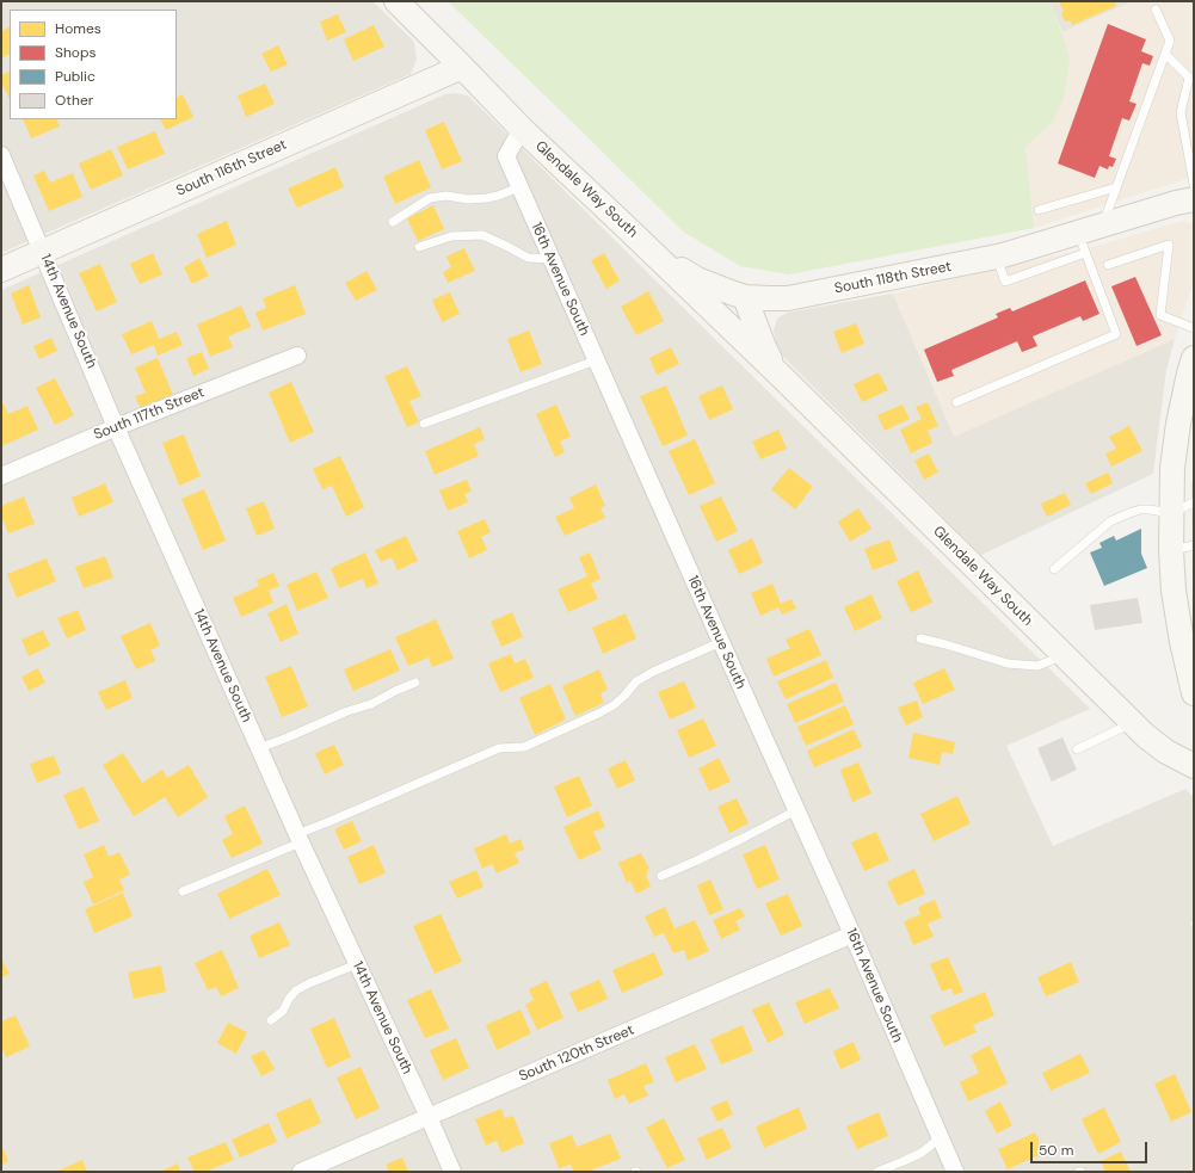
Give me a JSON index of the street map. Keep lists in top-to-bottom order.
{
  "streets": {
    "street": [
      "South 116th Street",
      "Glendale Way South",
      "South 118th Street",
      "16th Avenue South",
      "14th Avenue South",
      "South 117th Street",
      "South 120th Street"
    ]
  },
  "crossings": [
    ["South 116th Street", "Glendale Way South"],
    ["South 116th Street", "14th Avenue South"],
    ["Glendale Way South", "South 118th Street"],
    ["Glendale Way South", "16th Avenue South"],
    ["16th Avenue South", "South 120th Street"],
    ["14th Avenue South", "South 117th Street"],
    ["14th Avenue South", "South 120th Street"]
  ],
  "legend": [
    "Homes",
    "Shops",
    "Public",
    "Other"
  ],
  "scale_bar": "50 m"
}
